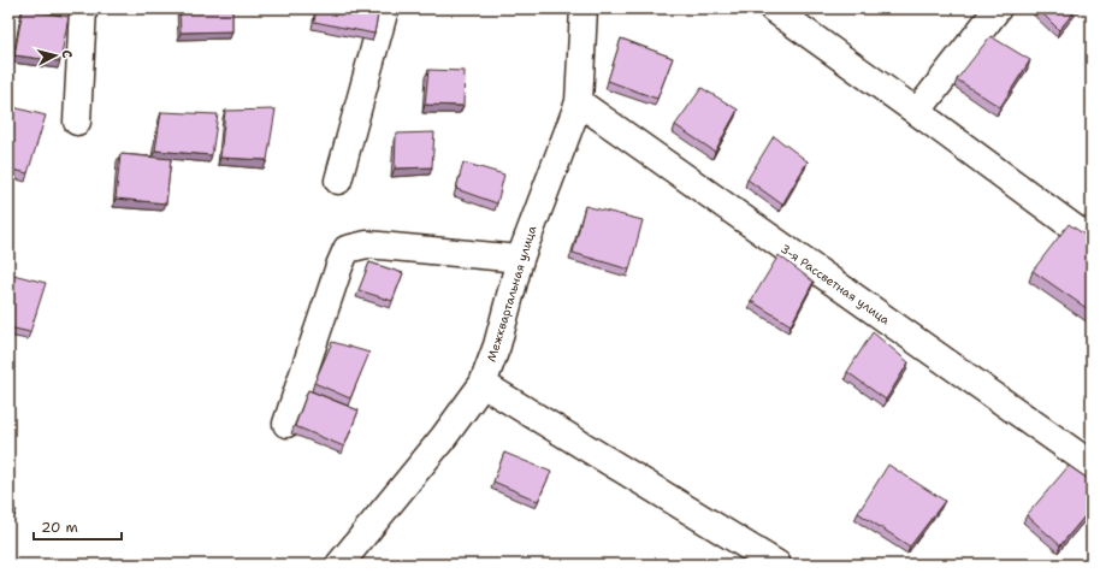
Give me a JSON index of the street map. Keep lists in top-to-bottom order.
{
  "streets": {
    "street": ["3-я Рассветная улица", "Межквартальная улица"]
  },
  "crossings": [
    ["3-я Рассветная улица", "Межквартальная улица"]
  ],
  "scale_bar": "20 m",
  "north": "right"
}
